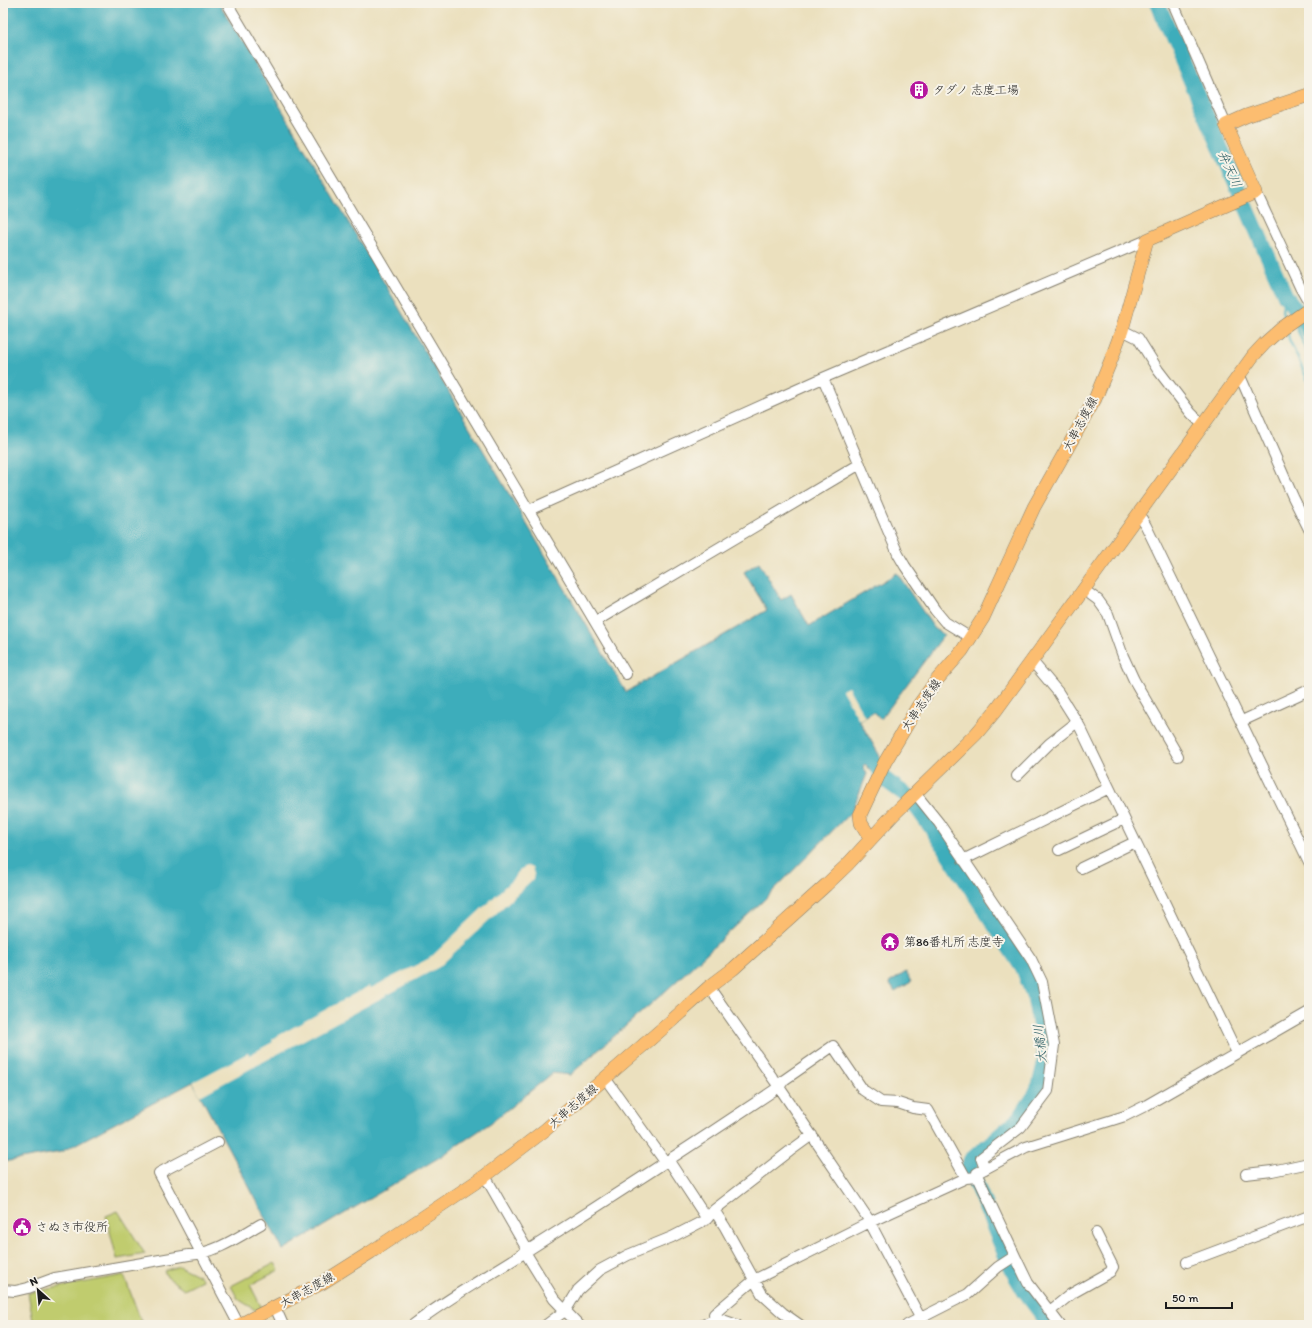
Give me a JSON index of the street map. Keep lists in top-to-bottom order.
{
  "streets": {
    "main road": ["大串志度線"]
  },
  "water": ["弁天川", "大橋川"],
  "places": {
    "building": ["タダノ 志度工場"],
    "temple": ["第86番札所 志度寺"],
    "public building": ["さぬき市役所"]
  },
  "scale_bar": "50 m",
  "north": "top left"
}
